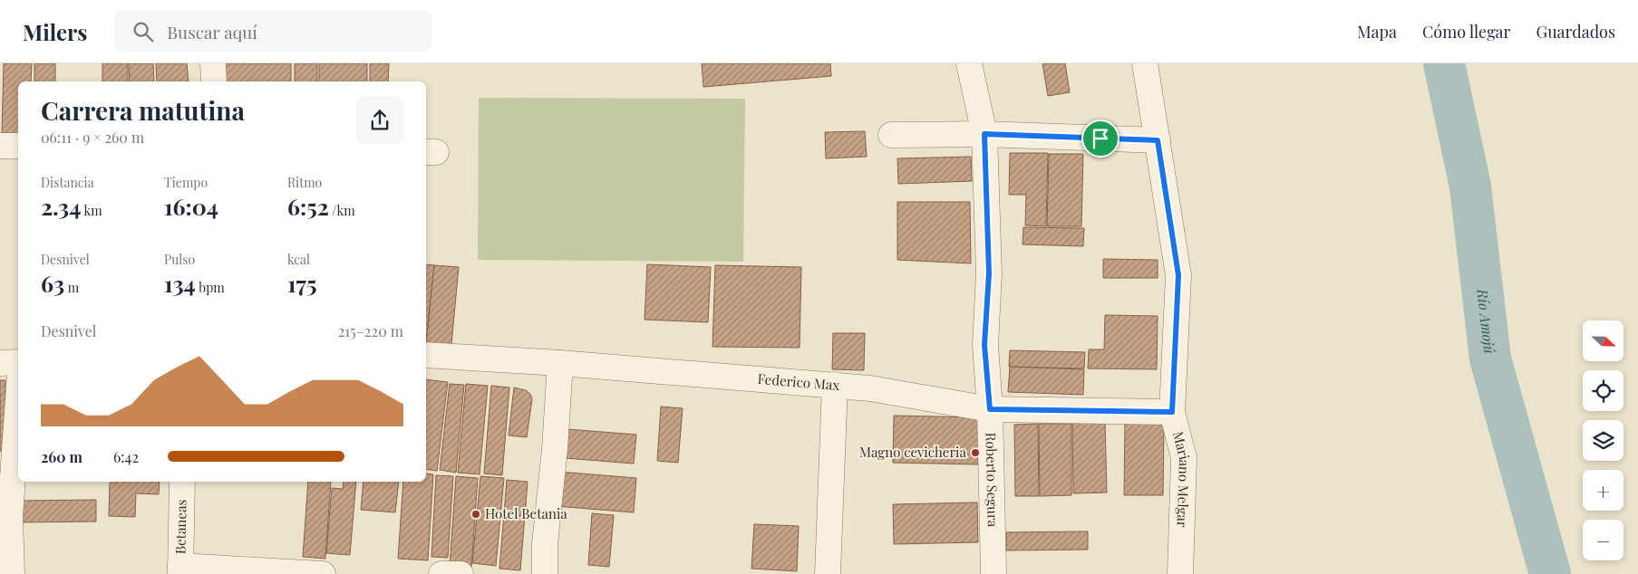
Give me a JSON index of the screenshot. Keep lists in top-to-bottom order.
{
  "streets": {
    "street": [
      "Federico Max",
      "Mariano Melgar",
      "Roberto Segura",
      "Betaneas"
    ]
  },
  "crossings": [
    ["Federico Max", "Mariano Melgar"],
    ["Federico Max", "Roberto Segura"]
  ],
  "water": ["Río Amojú"],
  "places": ["Magno cevicheria", "Hotel Betania"],
  "north": "right",
  "page": {
    "header": "Milers",
    "search": "Buscar aquí",
    "nav": ["Mapa", "Cómo llegar", "Guardados"],
    "heading": ["Carrera matutina", "06:11 · 9 × 260 m"],
    "stats": [
      ["Distancia", "2.34 km"],
      ["Tiempo", "16:04"],
      ["Ritmo", "6:52 /km"],
      ["Desnivel", "63 m"],
      ["Pulso", "134 bpm"],
      ["kcal", "175"]
    ],
    "chart": ["Desnivel", "215–220 m"],
    "map_buttons": ["+", "−"],
    "list": [
      {
        "name": "260 m",
        "note": "6:42"
      }
    ]
  }
}
